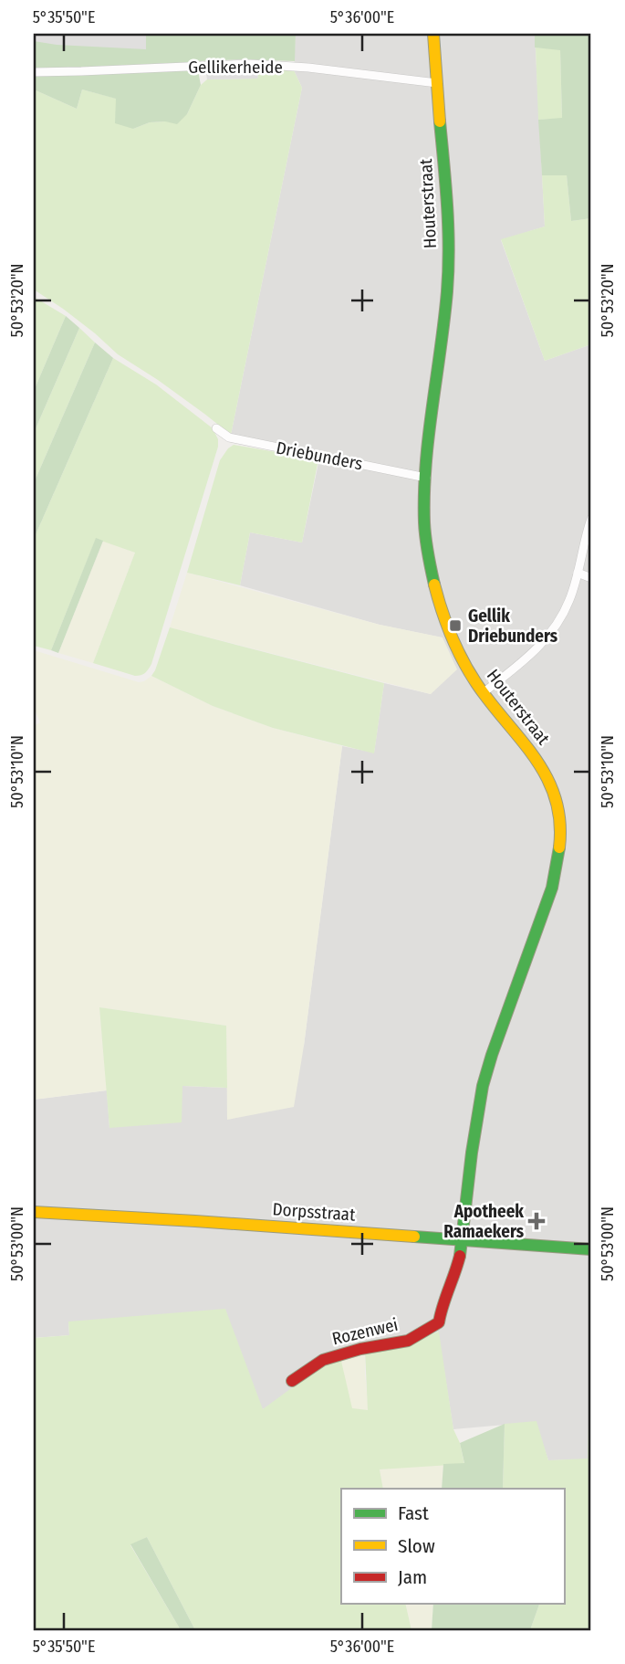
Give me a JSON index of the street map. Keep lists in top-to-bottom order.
{
  "streets": {
    "street": [
      "Gellikerheide",
      "Houterstraat",
      "Driebunders",
      "Dorpsstraat",
      "Rozenwei"
    ]
  },
  "crossings": [
    ["Gellikerheide", "Houterstraat"],
    ["Houterstraat", "Driebunders"],
    ["Houterstraat", "Dorpsstraat"],
    ["Houterstraat", "Rozenwei"],
    ["Dorpsstraat", "Rozenwei"]
  ],
  "places": {
    "transit": ["Gellik Driebunders"],
    "health": ["Apotheek Ramaekers"]
  },
  "legend": ["Fast", "Slow", "Jam"],
  "coordinates": [
    "5°35'50\"E",
    "5°36'00\"E",
    "50°53'20\"N",
    "50°53'10\"N",
    "50°53'00\"N"
  ]
}
